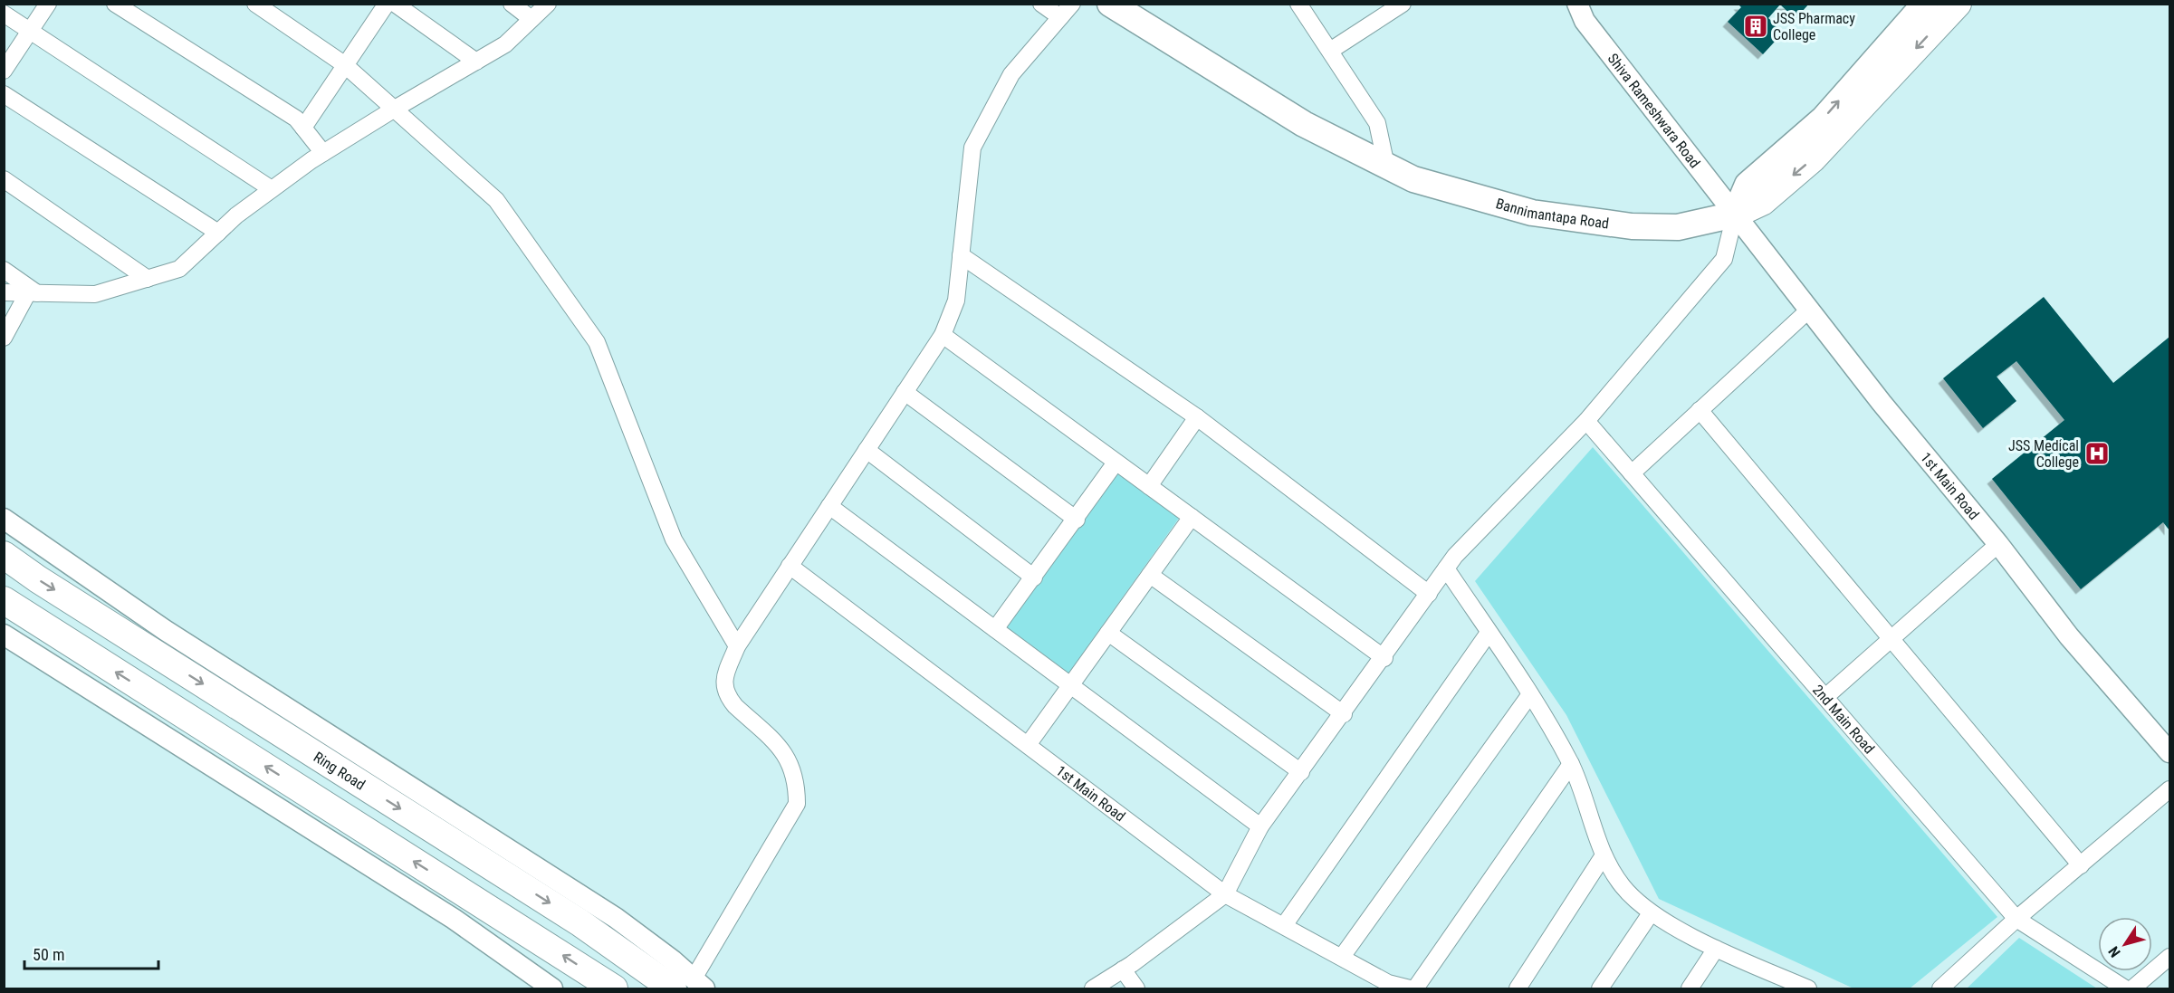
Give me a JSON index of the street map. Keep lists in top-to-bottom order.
{
  "streets": {
    "highway": ["Bannimantapa Road", "Ring Road"],
    "street": ["Shiva Rameshwara Road", "1st Main Road", "2nd Main Road"]
  },
  "crossings": [
    ["Shiva Rameshwara Road", "Bannimantapa Road"],
    ["Shiva Rameshwara Road", "1st Main Road"],
    ["Bannimantapa Road", "1st Main Road"]
  ],
  "places": {
    "building": ["JSS Pharmacy College"],
    "hospital": ["JSS Medical College"]
  },
  "scale_bar": "50 m",
  "north": "bottom left"
}
